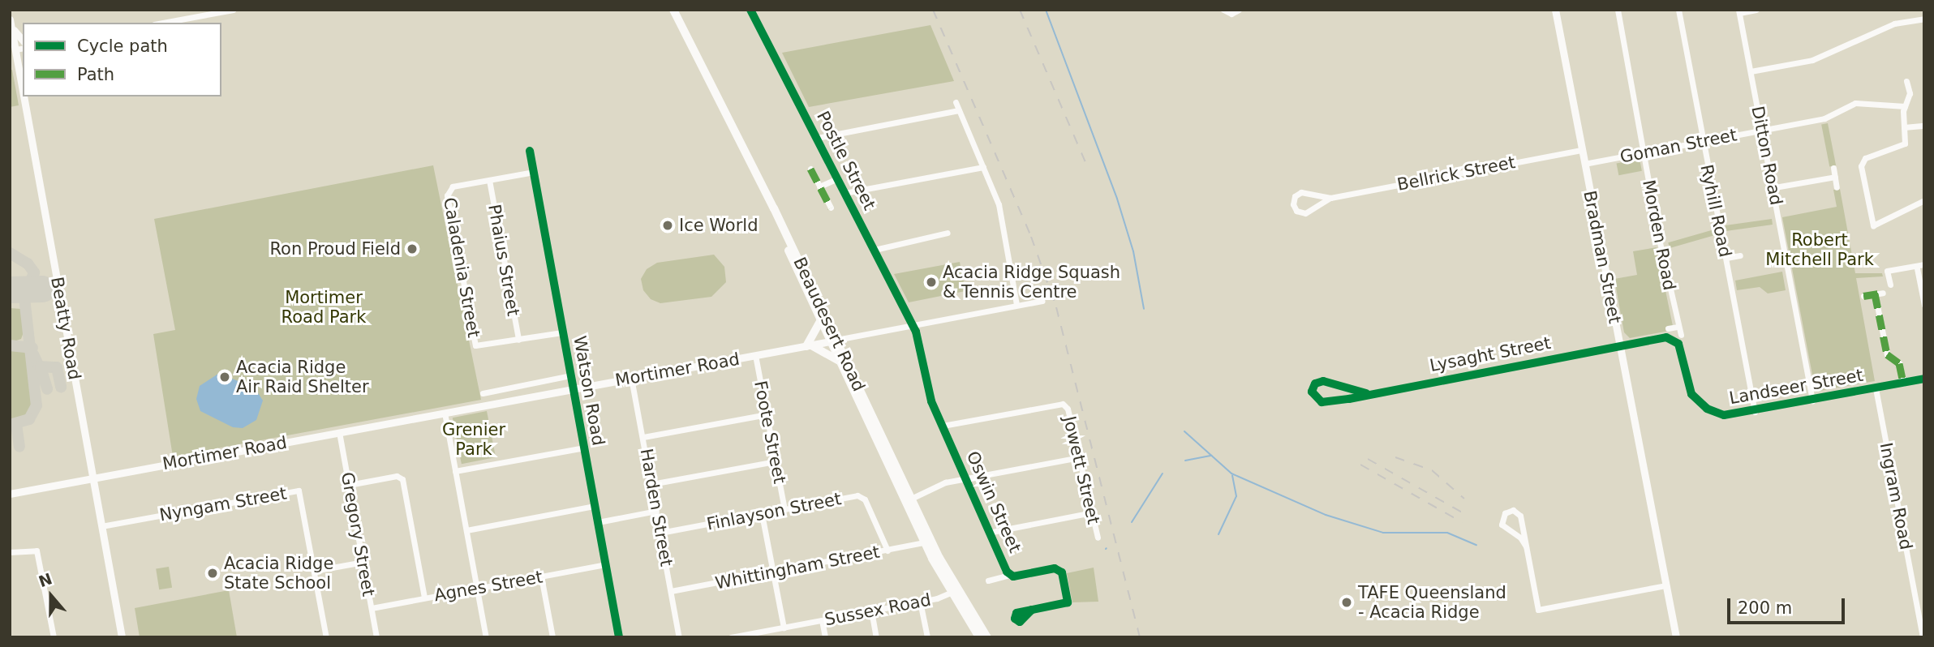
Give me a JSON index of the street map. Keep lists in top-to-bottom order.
{
  "streets": {
    "highway": ["Beaudesert Road"],
    "main road": ["Bradman Street", "Beatty Road", "Mortimer Road"],
    "street": [
      "Goman Street",
      "Ditton Road",
      "Postle Street",
      "Bellrick Street",
      "Ryhill Road",
      "Morden Road",
      "Phaius Street",
      "Caladenia Street",
      "Lysaght Street",
      "Landseer Street",
      "Watson Road",
      "Foote Street",
      "Jowett Street",
      "Ingram Road",
      "Oswin Street",
      "Nyngam Street",
      "Harden Street",
      "Finlayson Street",
      "Gregory Street",
      "Whittingham Street",
      "Agnes Street",
      "Sussex Road"
    ]
  },
  "crossings": [
    ["Goman Street", "Ditton Road"],
    ["Goman Street", "Ryhill Road"],
    ["Goman Street", "Morden Road"],
    ["Goman Street", "Bradman Street"],
    ["Ditton Road", "Landseer Street"],
    ["Postle Street", "Mortimer Road"],
    ["Postle Street", "Oswin Street"],
    ["Bellrick Street", "Bradman Street"],
    ["Ryhill Road", "Landseer Street"],
    ["Bradman Street", "Lysaght Street"],
    ["Bradman Street", "Landseer Street"],
    ["Phaius Street", "Caladenia Street"],
    ["Beaudesert Road", "Mortimer Road"],
    ["Beaudesert Road", "Whittingham Street"],
    ["Beaudesert Road", "Sussex Road"],
    ["Beatty Road", "Mortimer Road"],
    ["Beatty Road", "Nyngam Street"],
    ["Lysaght Street", "Landseer Street"],
    ["Mortimer Road", "Watson Road"],
    ["Mortimer Road", "Foote Street"],
    ["Mortimer Road", "Oswin Street"],
    ["Mortimer Road", "Harden Street"],
    ["Mortimer Road", "Gregory Street"],
    ["Landseer Street", "Ingram Road"],
    ["Watson Road", "Agnes Street"],
    ["Foote Street", "Finlayson Street"],
    ["Jowett Street", "Oswin Street"],
    ["Harden Street", "Finlayson Street"],
    ["Harden Street", "Whittingham Street"],
    ["Finlayson Street", "Whittingham Street"],
    ["Gregory Street", "Agnes Street"]
  ],
  "parks": ["Robert Mitchell Park", "Mortimer Road Park", "Grenier Park"],
  "places": [
    "Ice World",
    "Ron Proud Field",
    "Acacia Ridge Squash & Tennis Centre",
    "Acacia Ridge Air Raid Shelter",
    "Acacia Ridge State School",
    "TAFE Queensland - Acacia Ridge"
  ],
  "legend": ["Cycle path", "Path"],
  "scale_bar": "200 m",
  "north": "top"
}
